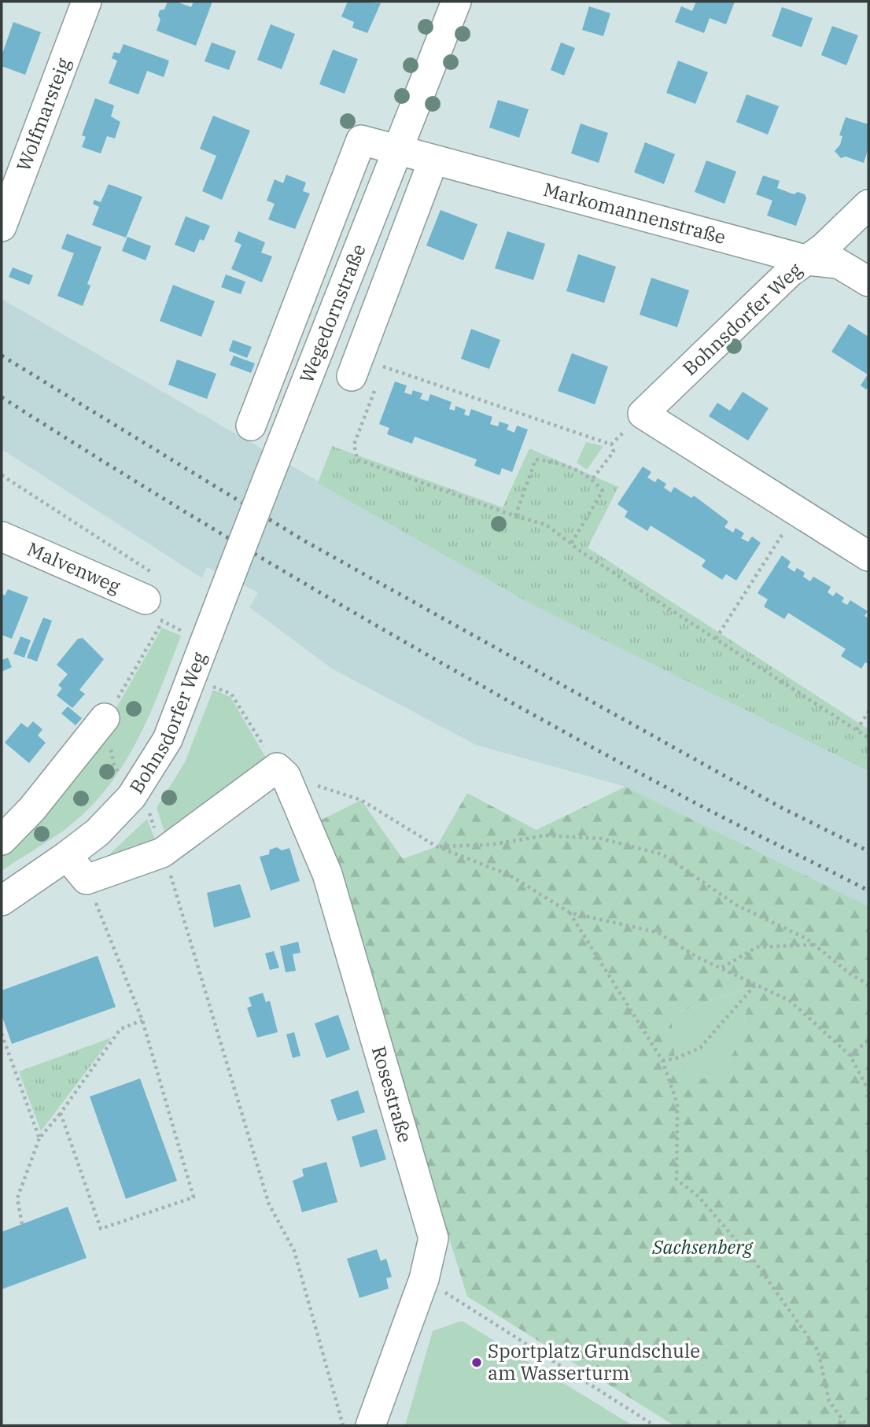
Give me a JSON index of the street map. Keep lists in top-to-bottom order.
{
  "streets": {
    "street": [
      "Wolfmarsteig",
      "Markomannenstraße",
      "Wegedornstraße",
      "Bohnsdorfer Weg",
      "Malvenweg",
      "Rosestraße"
    ]
  },
  "crossings": [
    ["Markomannenstraße", "Wegedornstraße"],
    ["Markomannenstraße", "Bohnsdorfer Weg"],
    ["Wegedornstraße", "Bohnsdorfer Weg"]
  ],
  "parks": ["Sachsenberg"],
  "places": ["Sportplatz Grundschule am Wasserturm"]
}
